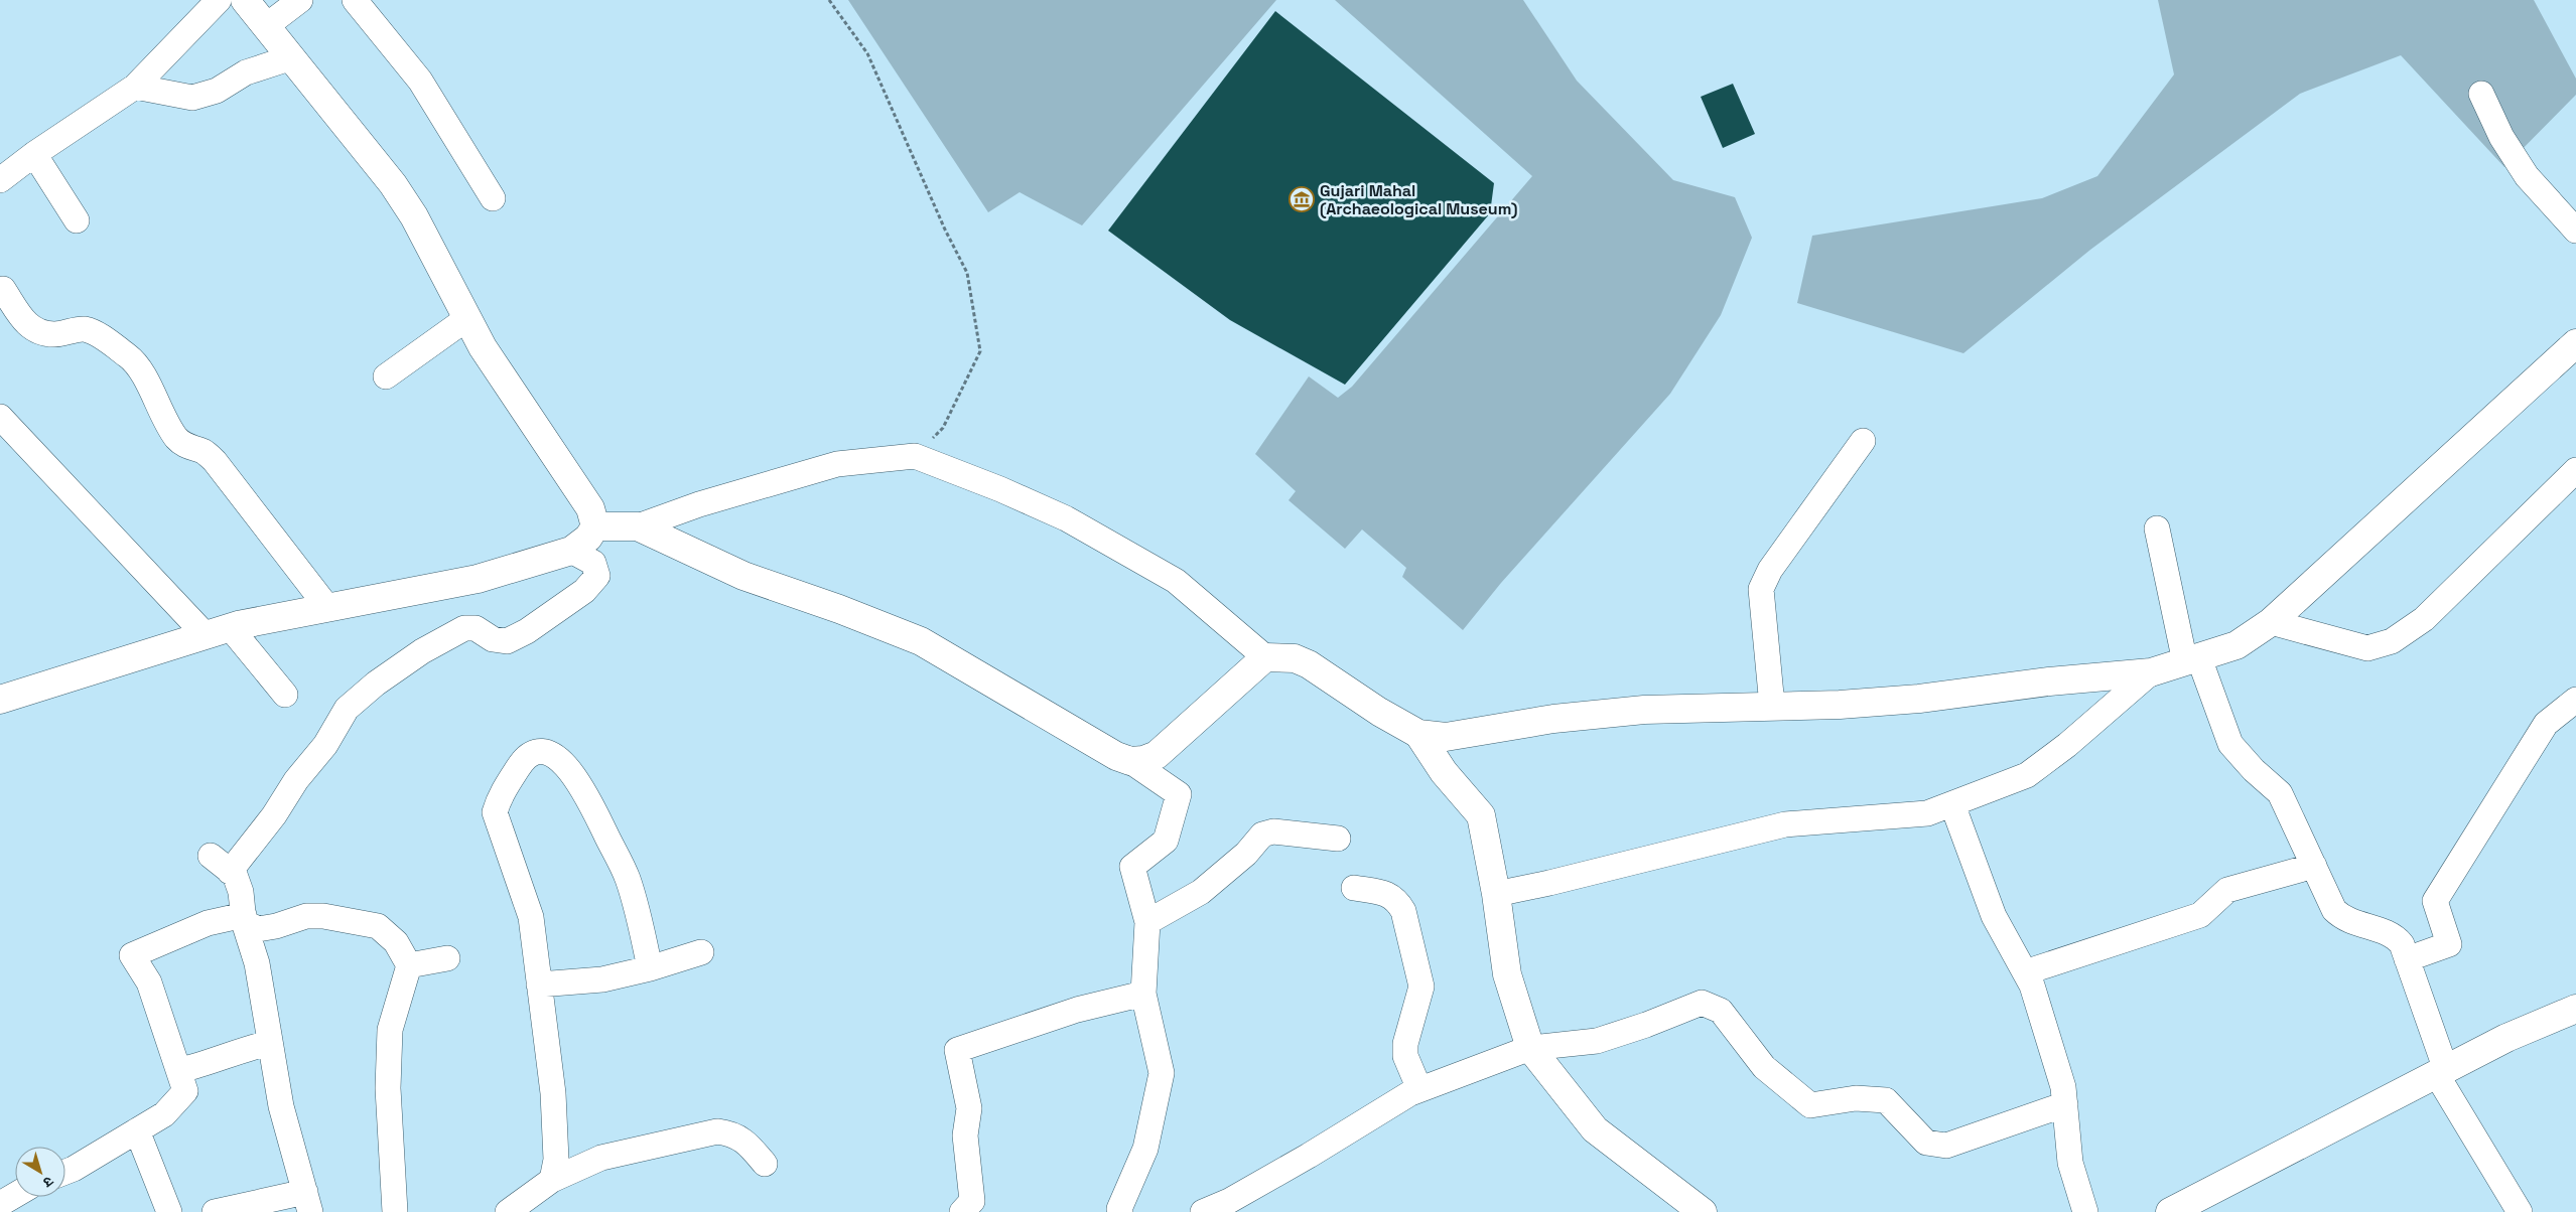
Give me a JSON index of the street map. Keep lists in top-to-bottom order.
{
  "places": {
    "museum": ["Gujari Mahal (Archaeological Museum)"]
  },
  "north": "bottom right"
}
